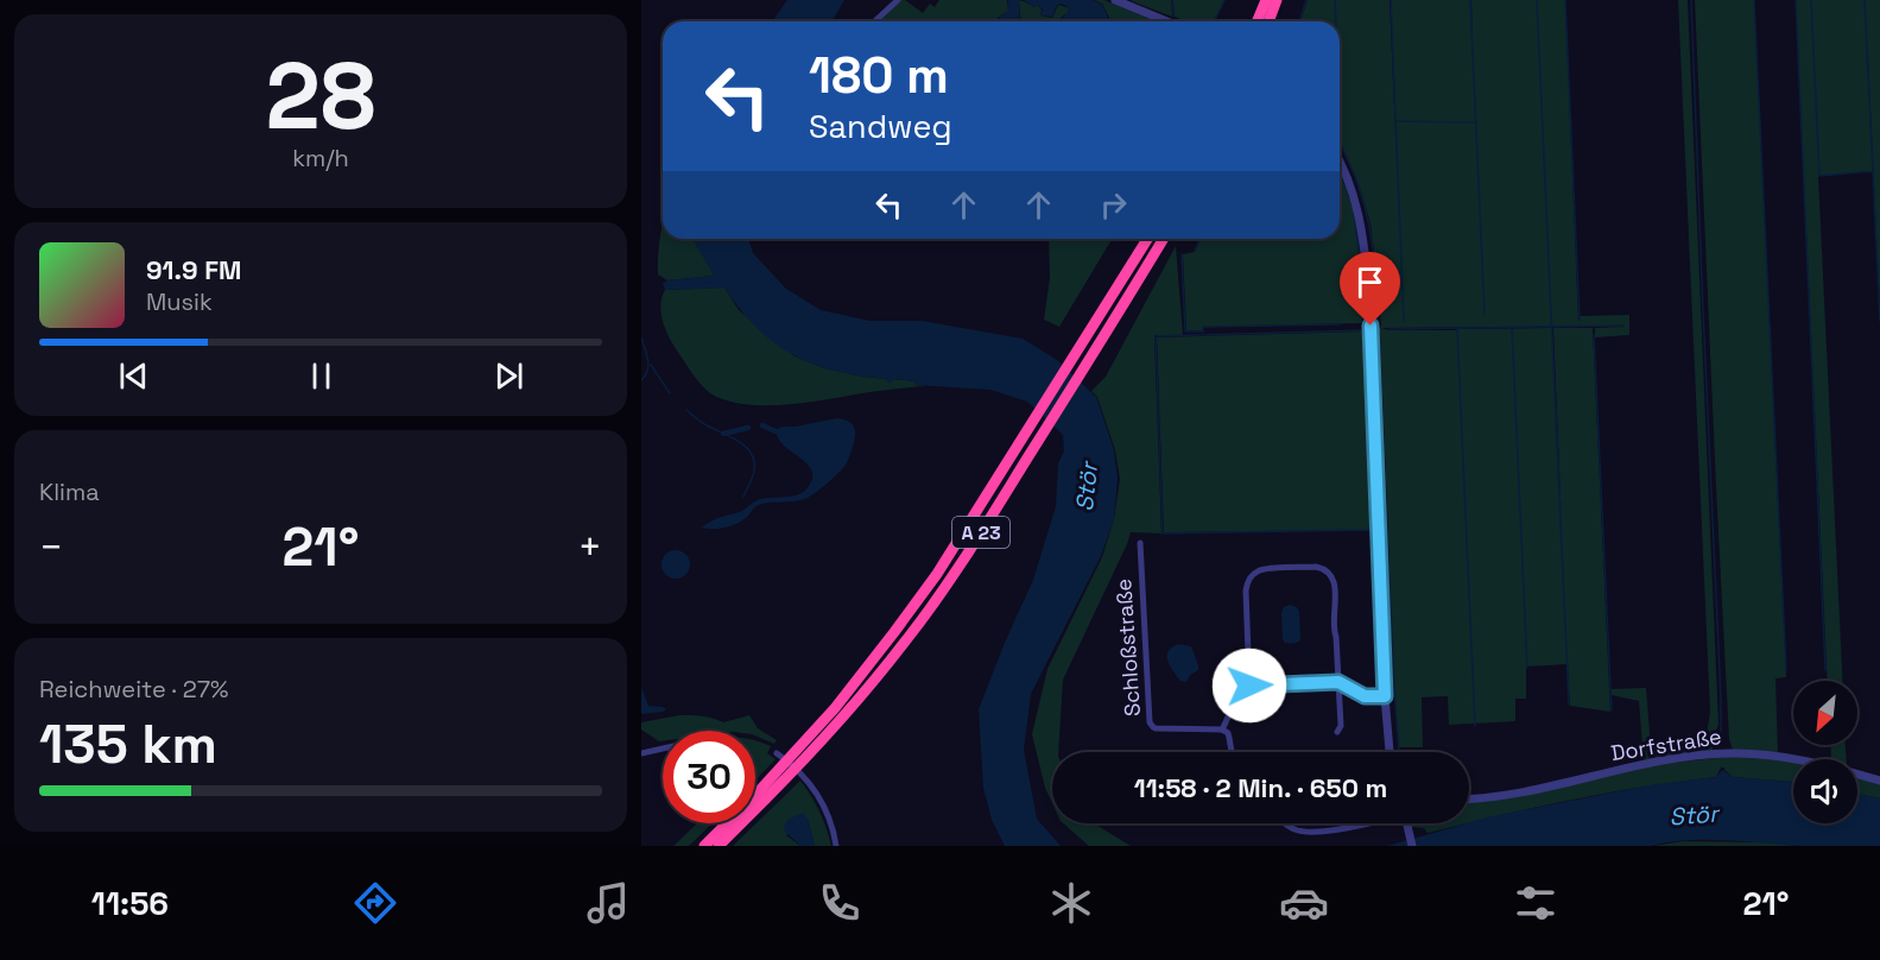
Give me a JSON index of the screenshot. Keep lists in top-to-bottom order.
{
  "streets": {
    "highway": ["A 23"],
    "street": ["Schloßstraße", "Dorfstraße"]
  },
  "water": ["Stör"],
  "north": "bottom left",
  "page": {
    "tile": [
      ["28", "km/h"],
      "Klima",
      ["Reichweite · 27%", "135 km"]
    ],
    "turn": ["180 m", "Sandweg"],
    "song": ["91.9 FM", "Musik"],
    "heat": ["−", "21°", "+"],
    "limit": "30",
    "trip": "11:58 · 2 Min. · 650 m",
    "tabs": ["11:56", "21°"]
  }
}
